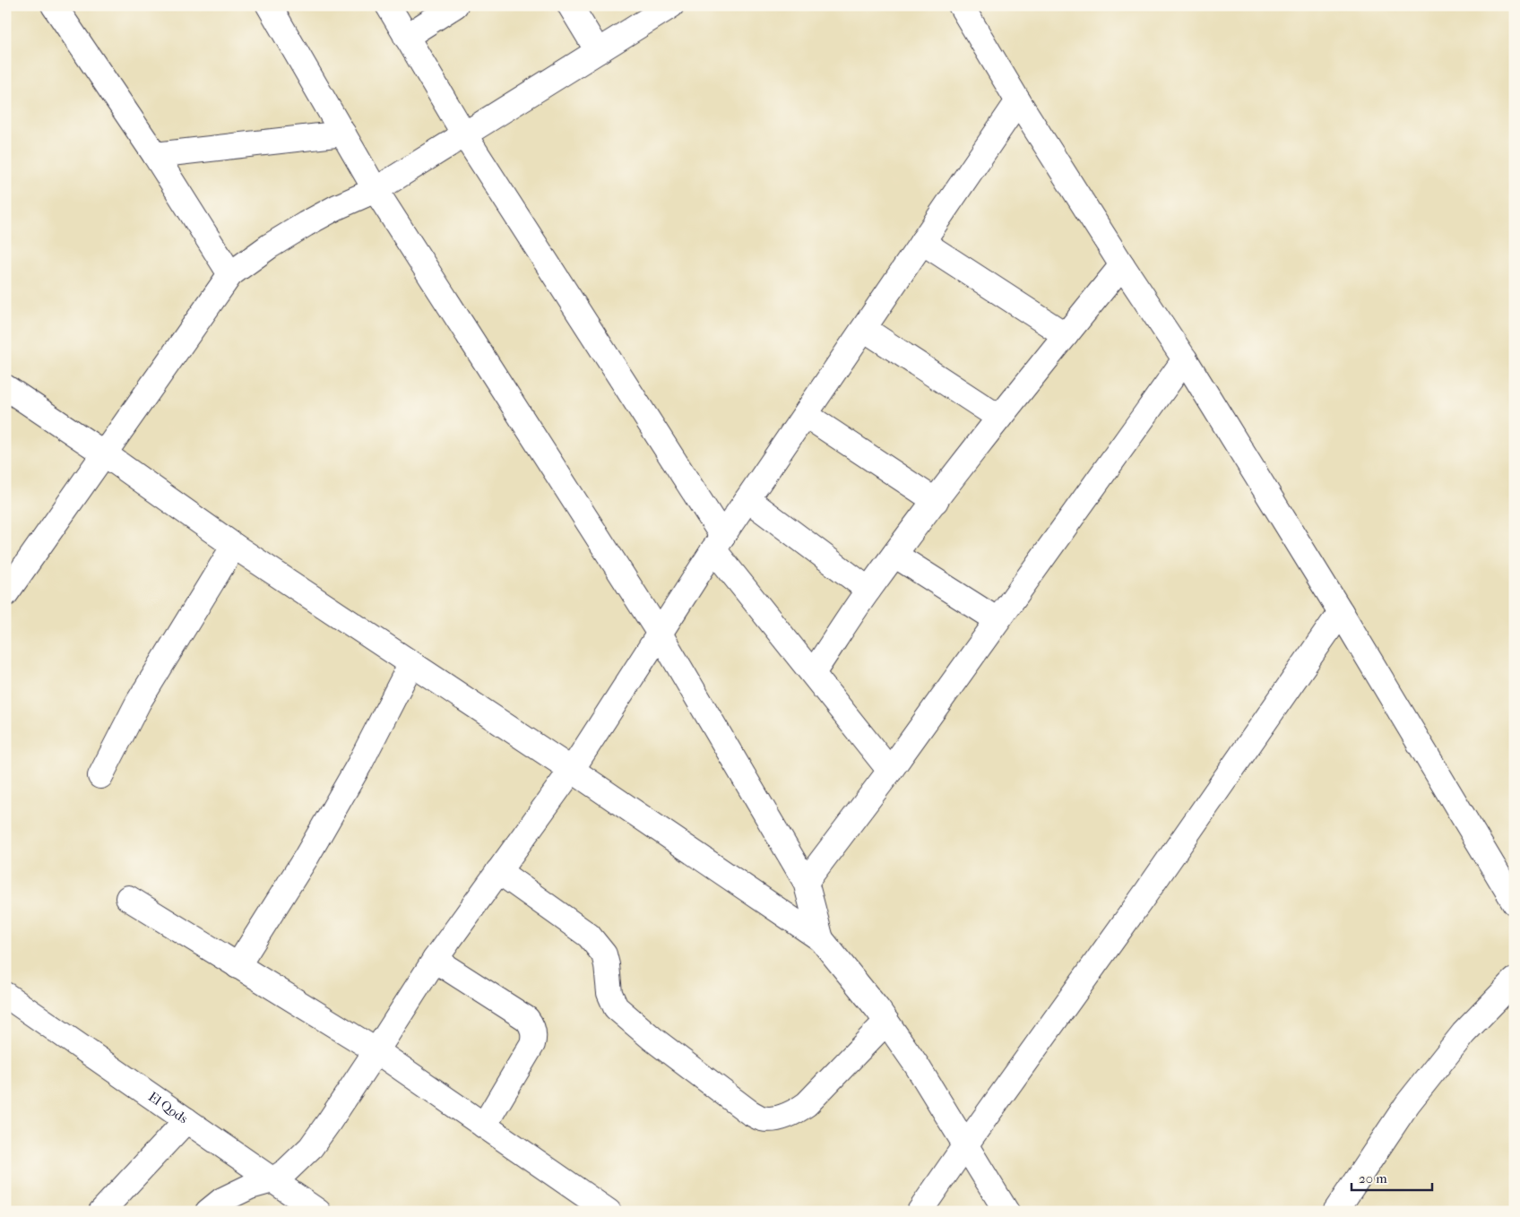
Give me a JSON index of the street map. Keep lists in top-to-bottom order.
{
  "streets": {
    "street": ["El Qods"]
  },
  "scale_bar": "20 m"
}
